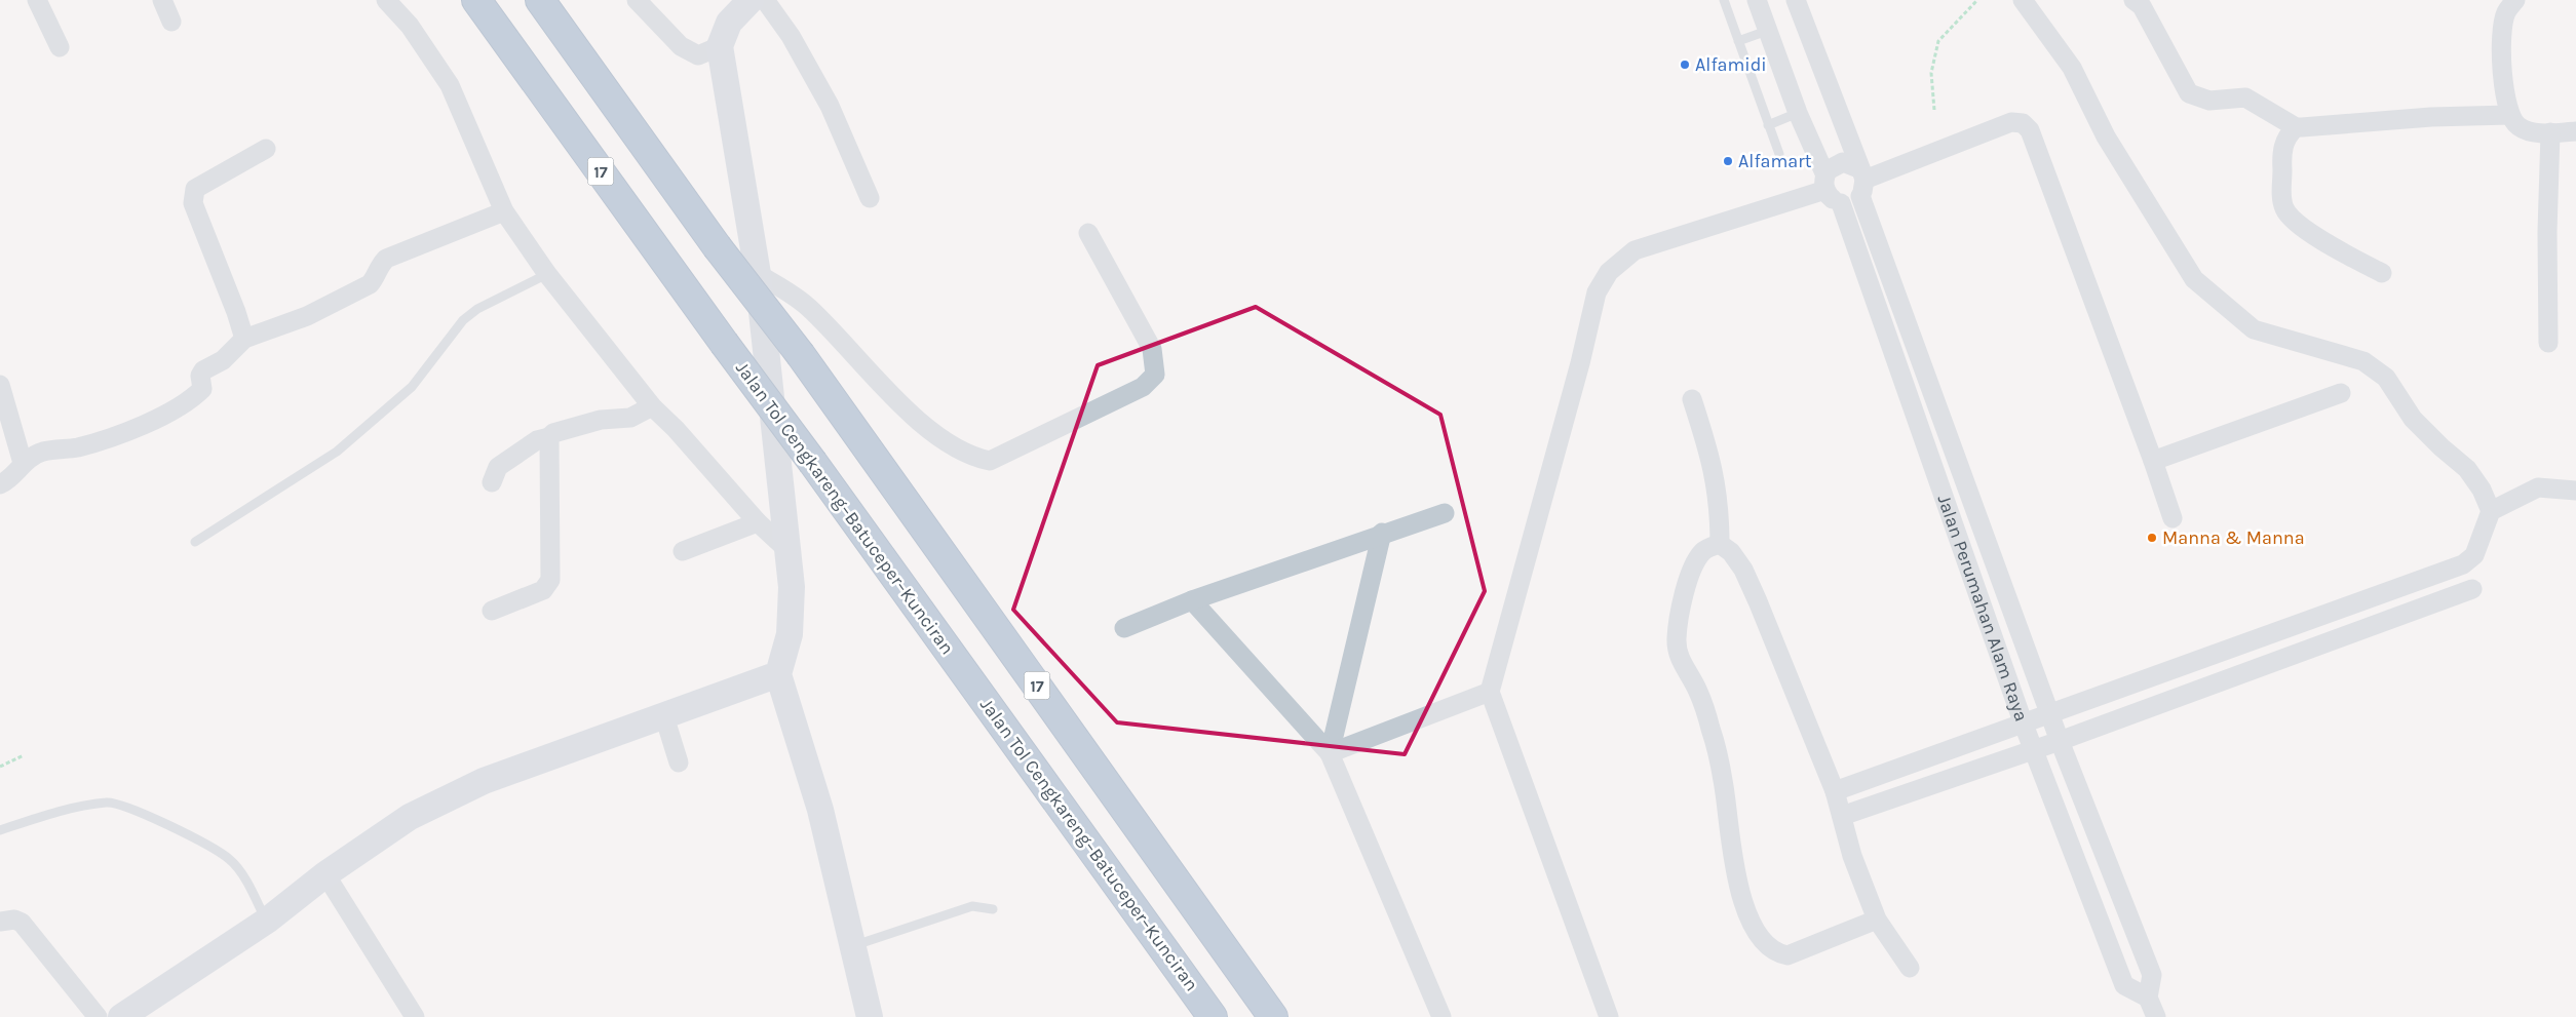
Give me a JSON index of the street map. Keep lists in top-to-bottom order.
{
  "streets": {
    "highway": ["17", "Jalan Tol Cengkareng–Batuceper–Kunciran"],
    "street": ["Jalan Perumahan Alam Raya"]
  },
  "places": ["Alfamidi", "Alfamart", "Manna & Manna"]
}
